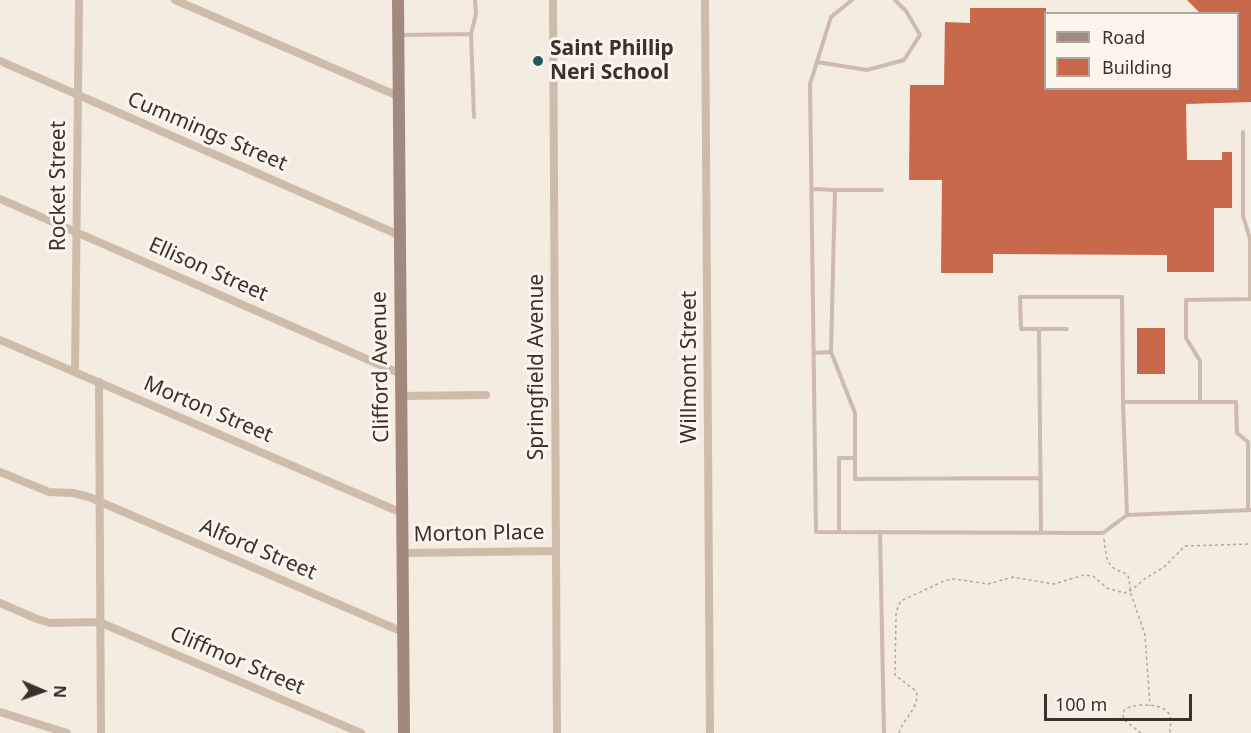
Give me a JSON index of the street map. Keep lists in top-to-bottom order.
{
  "streets": {
    "main road": ["Clifford Avenue"],
    "street": [
      "Cummings Street",
      "Rocket Street",
      "Ellison Street",
      "Springfield Avenue",
      "Willmont Street",
      "Morton Street",
      "Morton Place",
      "Alford Street",
      "Cliffmor Street"
    ]
  },
  "crossings": [
    ["Cummings Street", "Rocket Street"],
    ["Cummings Street", "Clifford Avenue"],
    ["Rocket Street", "Ellison Street"],
    ["Rocket Street", "Morton Street"],
    ["Ellison Street", "Clifford Avenue"],
    ["Clifford Avenue", "Morton Street"],
    ["Clifford Avenue", "Morton Place"],
    ["Clifford Avenue", "Alford Street"],
    ["Springfield Avenue", "Morton Place"]
  ],
  "places": ["Saint Phillip Neri School"],
  "legend": ["Road", "Building"],
  "scale_bar": "100 m",
  "north": "right"
}
